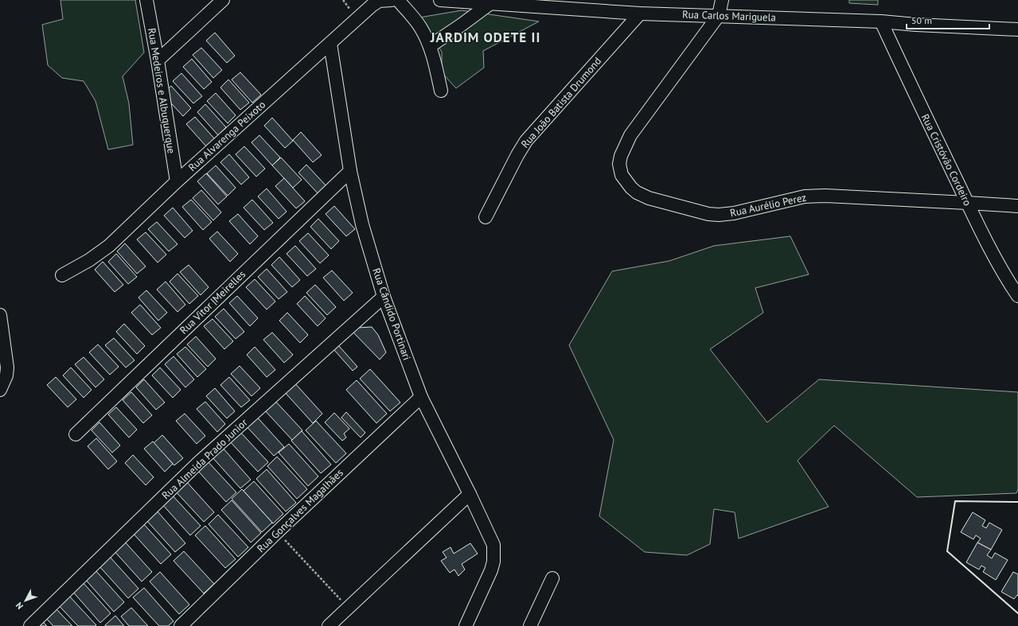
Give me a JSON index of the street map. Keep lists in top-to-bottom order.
{
  "streets": {
    "street": [
      "Rua Carlos Mariguela",
      "Rua Medeiros e Albuquerque",
      "Rua João Batista Drumond",
      "Rua Alvarenga Peixoto",
      "Rua Cristóvão Cordeiro",
      "Rua Aurélio Perez",
      "Rua Vitor |Meirelles",
      "Rua Cândido Portinari",
      "Rua Almeida Prado Junior",
      "Rua Gonçalves Magalhães"
    ]
  },
  "crossings": [
    ["Rua Carlos Mariguela", "Rua João Batista Drumond"],
    ["Rua Carlos Mariguela", "Rua Cristóvão Cordeiro"],
    ["Rua Carlos Mariguela", "Rua Aurélio Perez"],
    ["Rua Medeiros e Albuquerque", "Rua Alvarenga Peixoto"],
    ["Rua Alvarenga Peixoto", "Rua Cândido Portinari"],
    ["Rua Cristóvão Cordeiro", "Rua Aurélio Perez"],
    ["Rua Vitor |Meirelles", "Rua Cândido Portinari"],
    ["Rua Cândido Portinari", "Rua Almeida Prado Junior"],
    ["Rua Cândido Portinari", "Rua Gonçalves Magalhães"]
  ],
  "districts": ["JARDIM ODETE II"],
  "scale_bar": "50 m",
  "north": "bottom left"
}
